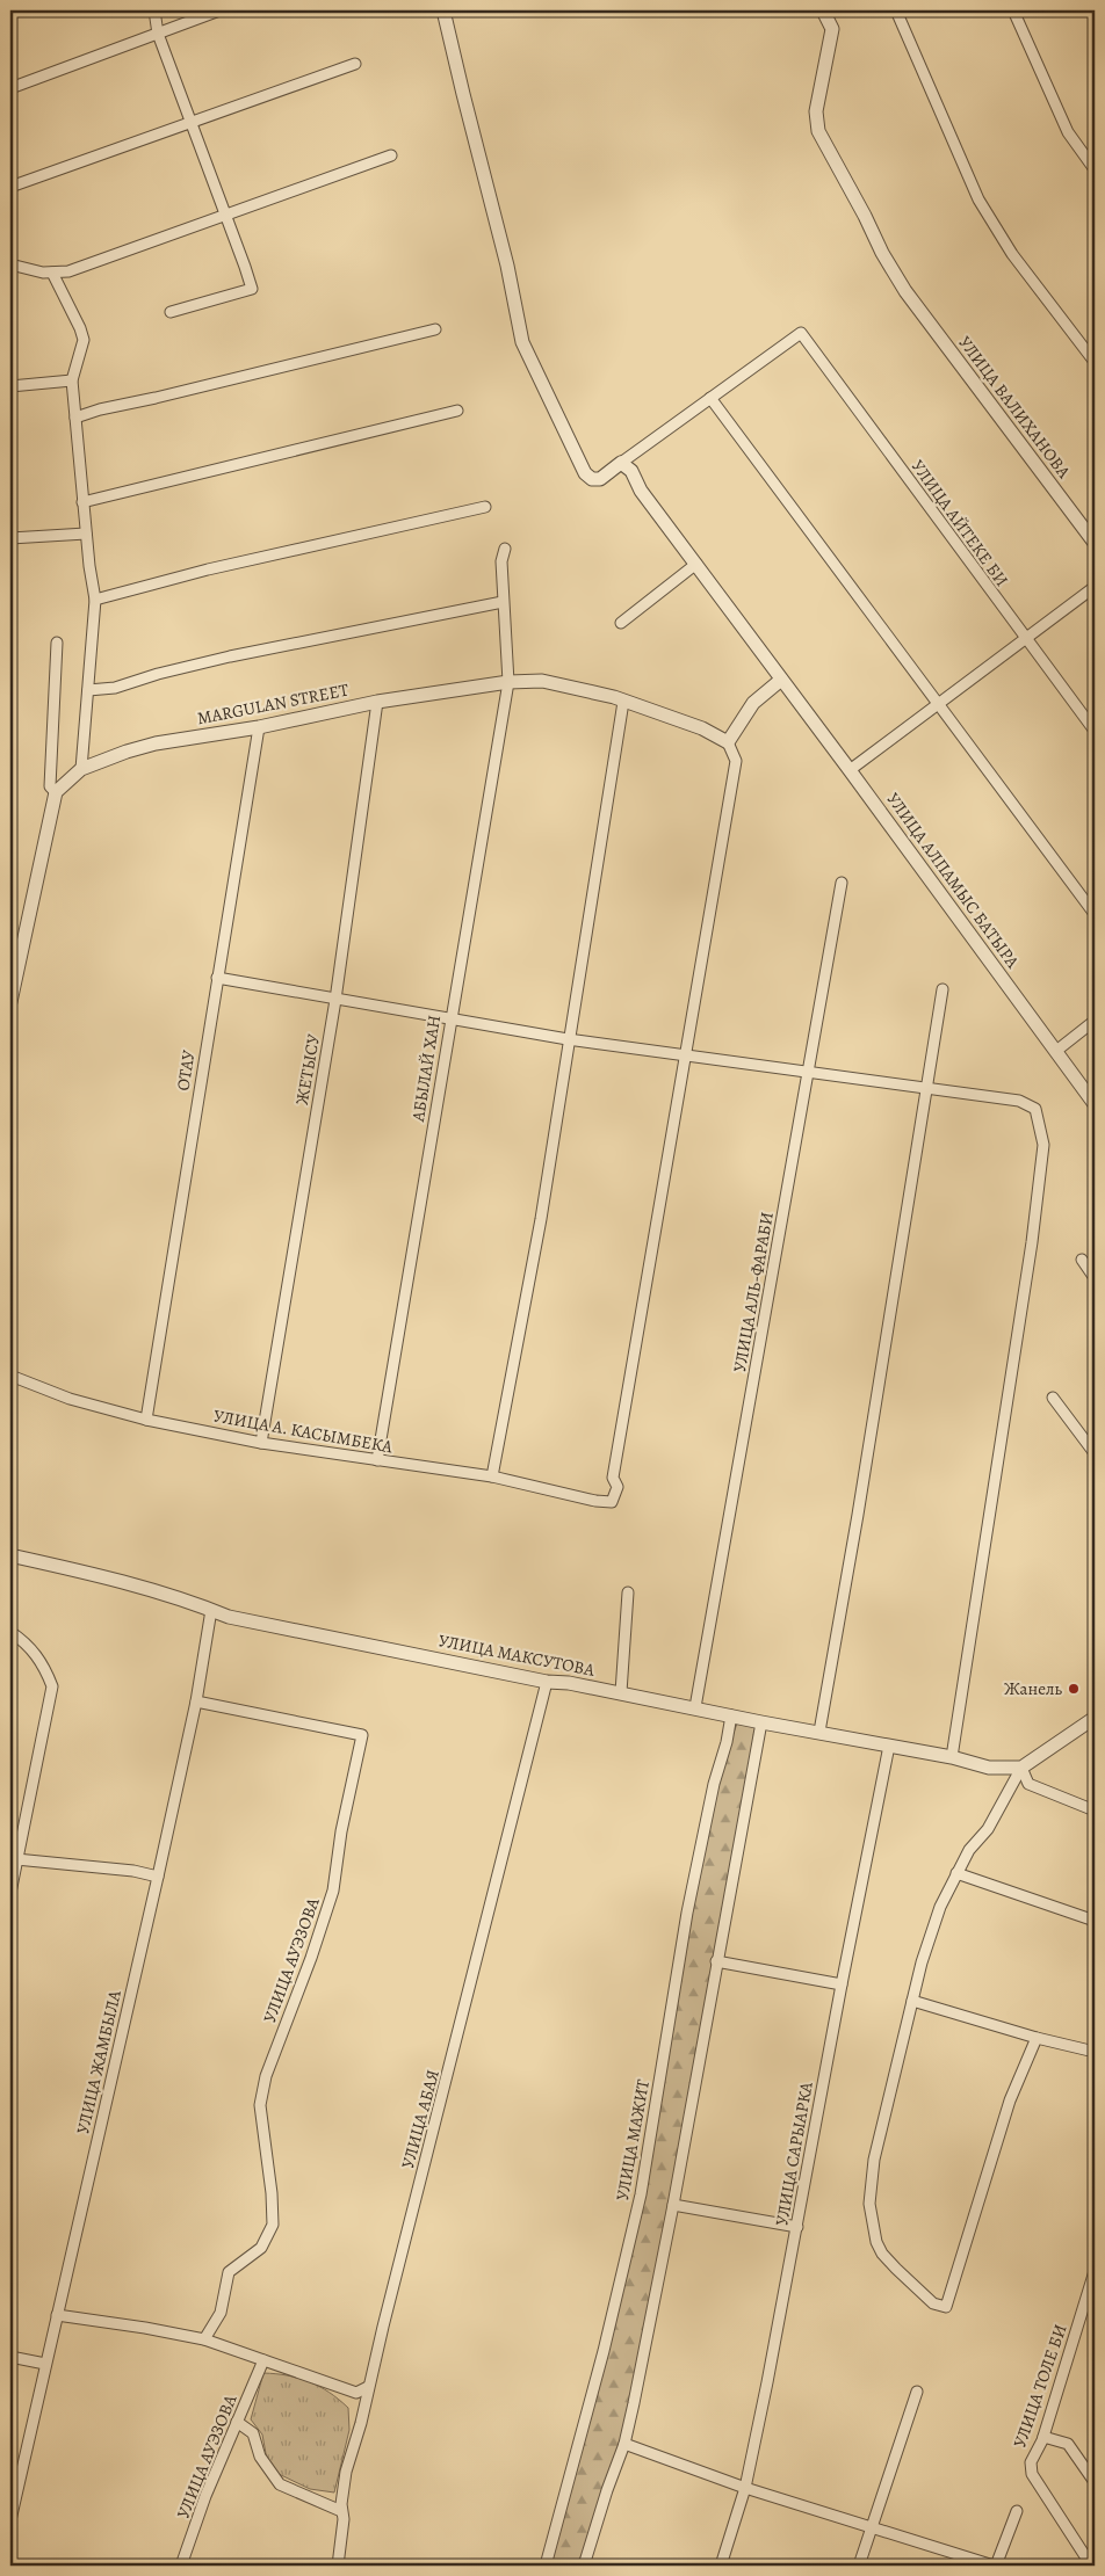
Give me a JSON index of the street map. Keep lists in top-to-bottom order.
{
  "streets": {
    "street": [
      "УЛИЦА ВАЛИХАНОВА",
      "УЛИЦА АЙТЕКЕ БИ",
      "MARGULAN STREET",
      "УЛИЦА АЛПАМЫС БАТЫРА",
      "АБЫЛАЙ ХАН",
      "ЖЕТЫСУ",
      "ОТАУ",
      "УЛИЦА АЛЬ-ФАРАБИ",
      "УЛИЦА А. КАСЫМБЕКА",
      "УЛИЦА МАКСУТОВА",
      "УЛИЦА АУЭЗОВА",
      "УЛИЦА ЖАМБЫЛА",
      "УЛИЦА АБАЯ",
      "УЛИЦА МАЖИТ",
      "УЛИЦА САРЫАРКА",
      "УЛИЦА ТОЛЕ БИ"
    ]
  },
  "crossings": [
    ["MARGULAN STREET", "АБЫЛАЙ ХАН"],
    ["MARGULAN STREET", "ЖЕТЫСУ"],
    ["MARGULAN STREET", "ОТАУ"],
    ["АБЫЛАЙ ХАН", "УЛИЦА А. КАСЫМБЕКА"],
    ["ЖЕТЫСУ", "УЛИЦА А. КАСЫМБЕКА"],
    ["ОТАУ", "УЛИЦА А. КАСЫМБЕКА"],
    ["УЛИЦА АЛЬ-ФАРАБИ", "УЛИЦА МАКСУТОВА"],
    ["УЛИЦА МАКСУТОВА", "УЛИЦА ЖАМБЫЛА"],
    ["УЛИЦА МАКСУТОВА", "УЛИЦА АБАЯ"],
    ["УЛИЦА МАКСУТОВА", "УЛИЦА МАЖИТ"],
    ["УЛИЦА МАКСУТОВА", "УЛИЦА САРЫАРКА"],
    ["УЛИЦА АУЭЗОВА", "УЛИЦА ЖАМБЫЛА"]
  ],
  "places": ["Жанель"]
}
